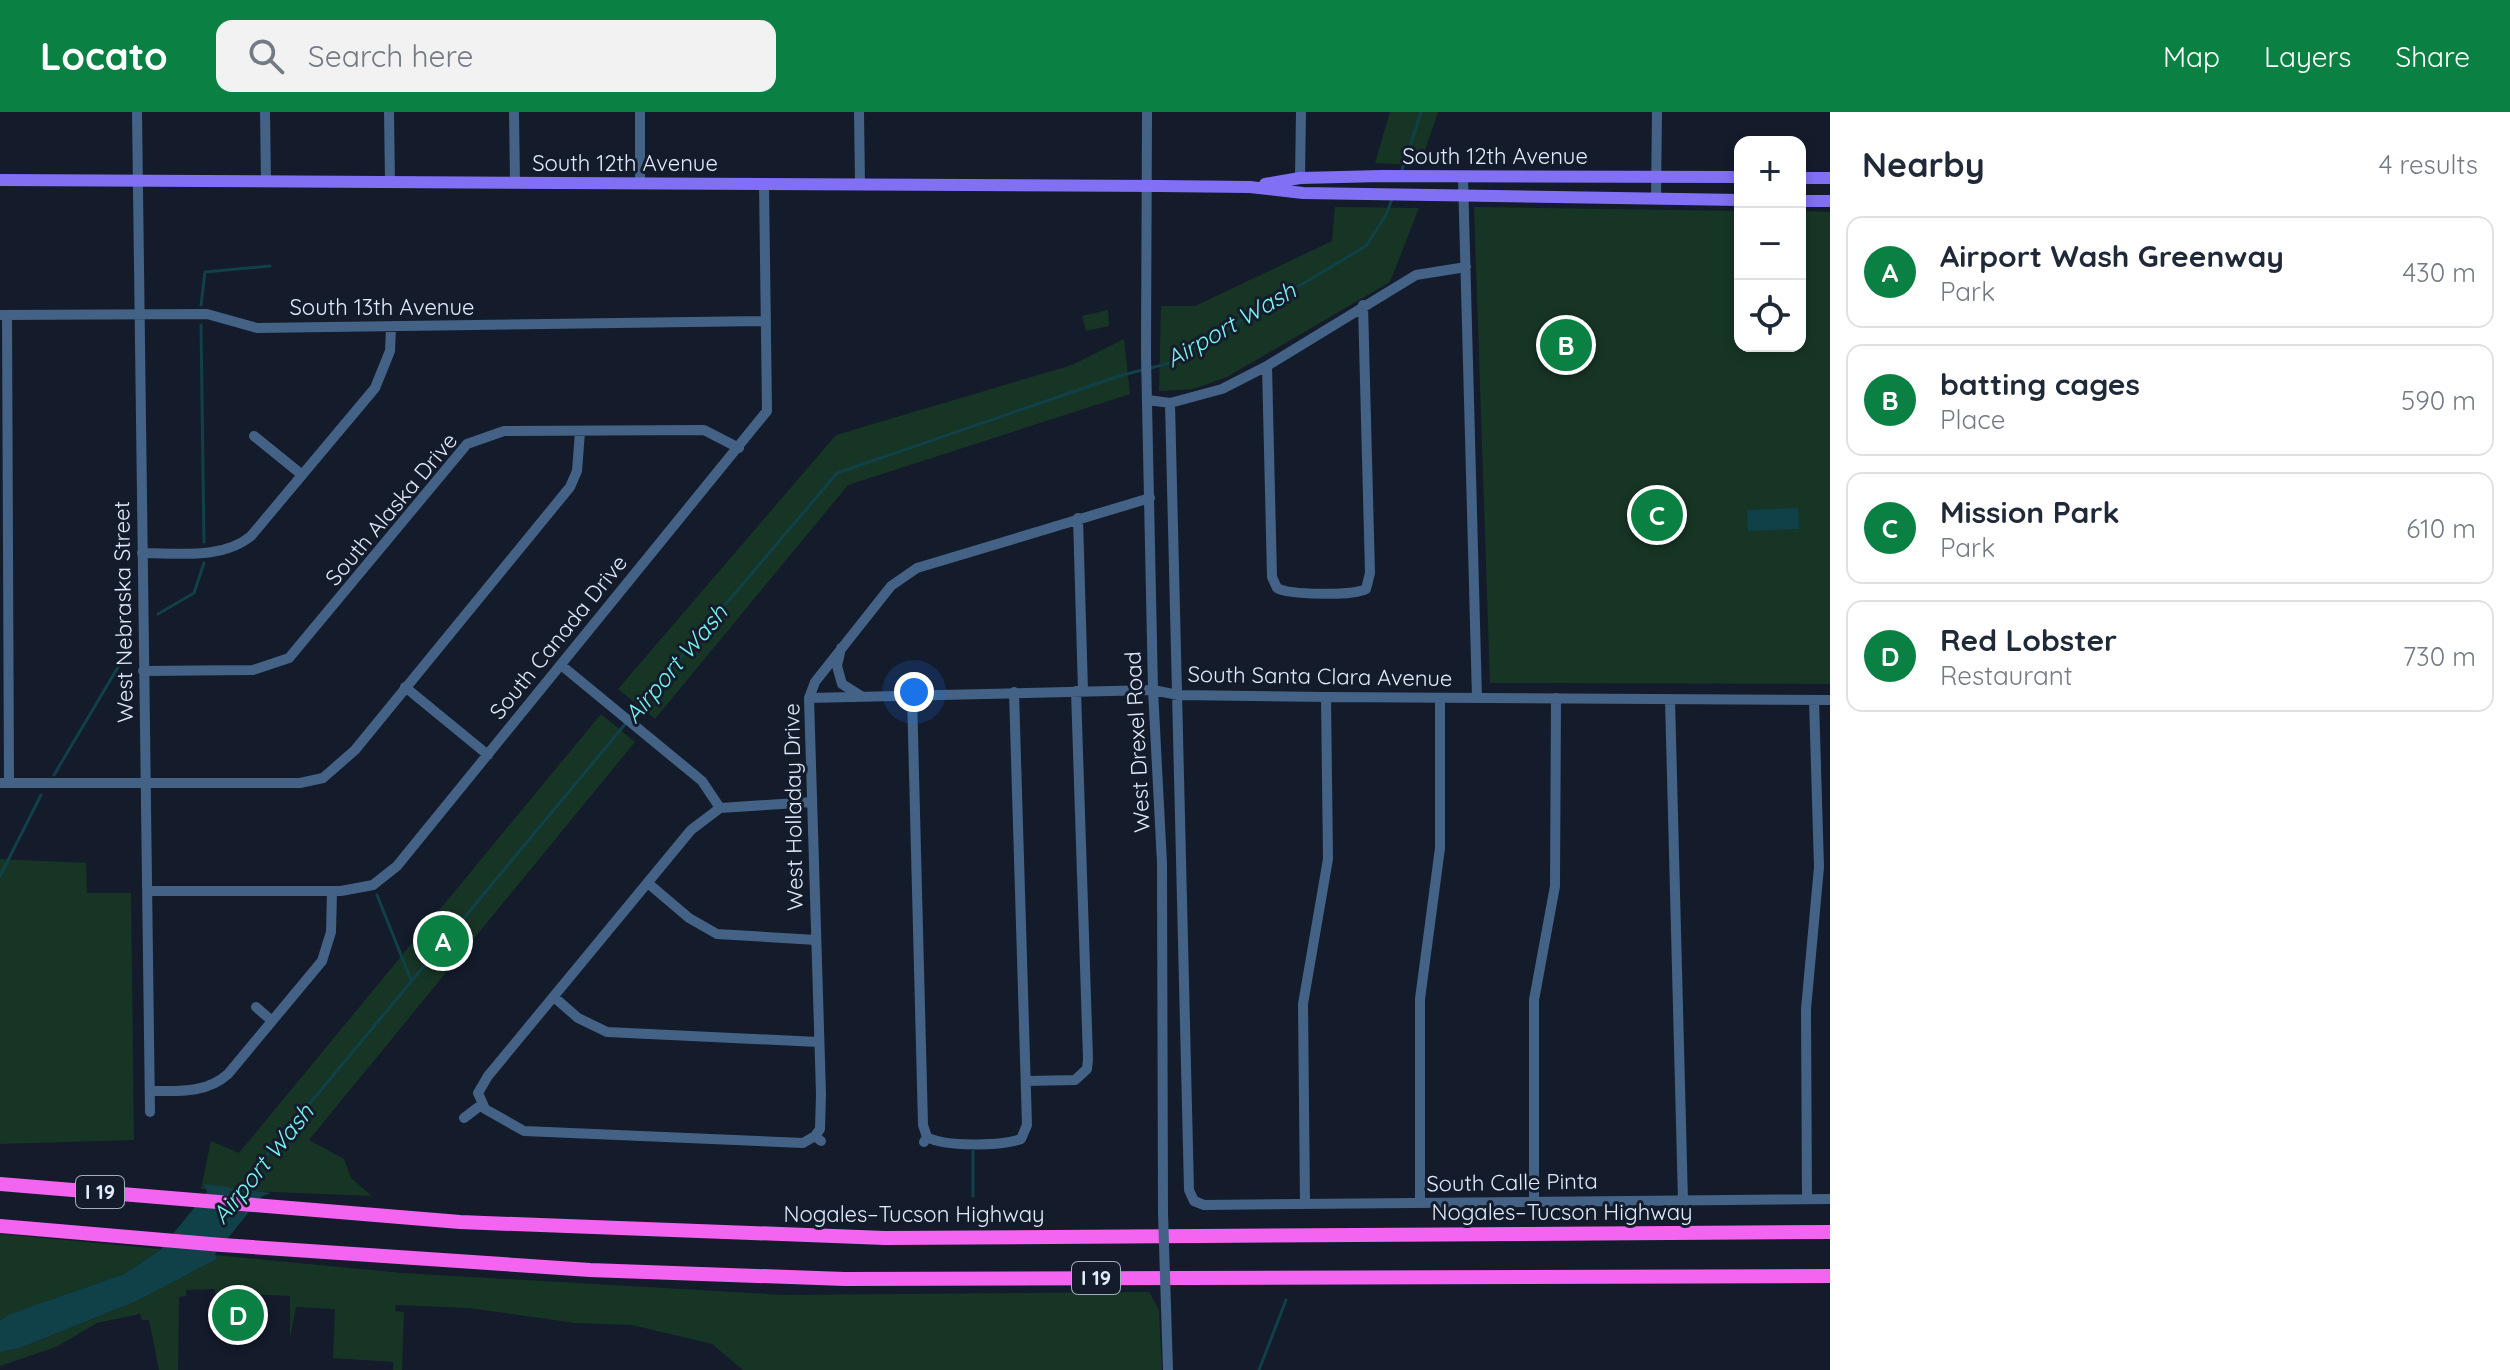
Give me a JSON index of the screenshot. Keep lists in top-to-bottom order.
{
  "streets": {
    "highway": ["I 19", "Nogales–Tucson Highway"],
    "main road": ["South 12th Avenue"],
    "street": [
      "South 13th Avenue",
      "South Alaska Drive",
      "West Nebraska Street",
      "South Canada Drive",
      "South Santa Clara Avenue",
      "West Drexel Road",
      "West Holladay Drive",
      "South Calle Pinta"
    ]
  },
  "crossings": [
    ["South 12th Avenue", "West Nebraska Street"],
    ["South 12th Avenue", "South Canada Drive"],
    ["South 12th Avenue", "West Drexel Road"],
    ["South 13th Avenue", "West Nebraska Street"],
    ["South 13th Avenue", "South Canada Drive"],
    ["South Alaska Drive", "West Nebraska Street"],
    ["South Alaska Drive", "South Canada Drive"],
    ["West Nebraska Street", "South Canada Drive"],
    ["South Santa Clara Avenue", "West Drexel Road"],
    ["South Santa Clara Avenue", "West Holladay Drive"],
    ["West Drexel Road", "West Holladay Drive"],
    ["West Drexel Road", "South Calle Pinta"]
  ],
  "water": ["Airport Wash"],
  "page": {
    "header": "Locato",
    "search": "Search here",
    "nav": ["Map", "Layers", "Share"],
    "heading": ["Nearby", "4 results"],
    "map_buttons": ["+", "−"],
    "list": [
      {
        "mark": "A",
        "name": "Airport Wash Greenway",
        "note": "Park",
        "value": "430 m"
      },
      {
        "mark": "B",
        "name": "batting cages",
        "note": "Place",
        "value": "590 m"
      },
      {
        "mark": "C",
        "name": "Mission Park",
        "note": "Park",
        "value": "610 m"
      },
      {
        "mark": "D",
        "name": "Red Lobster",
        "note": "Restaurant",
        "value": "730 m"
      }
    ],
    "pins": [
      "B",
      "C",
      "A",
      "D"
    ]
  }
}
